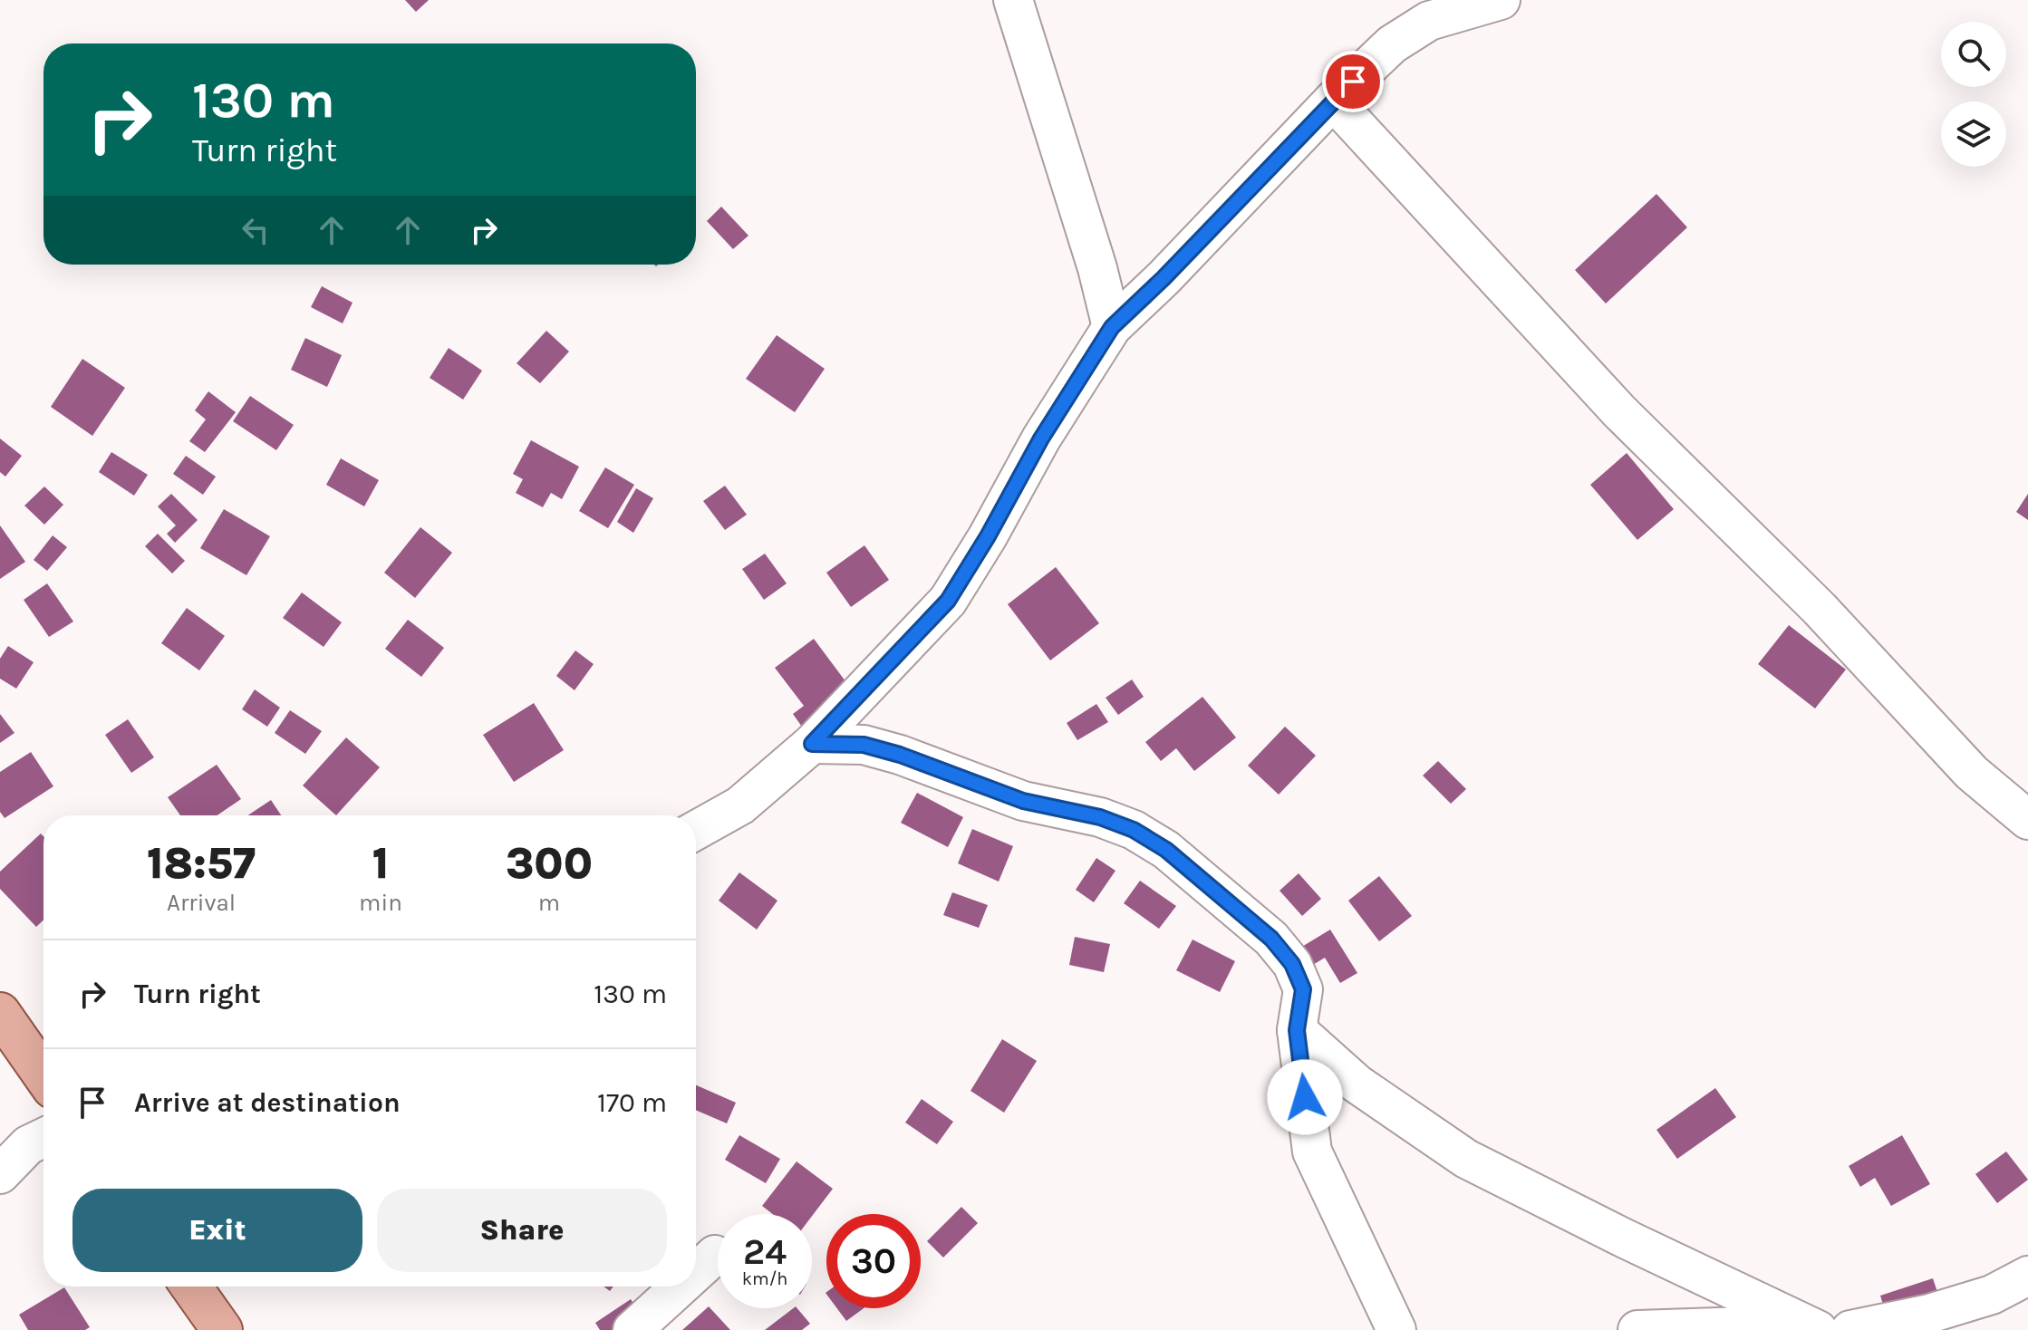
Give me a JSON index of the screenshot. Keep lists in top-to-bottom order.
{
  "page": {
    "turn": ["130 m", "Turn right"],
    "eta": [
      "18:57",
      "Arrival",
      "1",
      "min",
      "300",
      "m"
    ],
    "list": [
      {
        "name": "Turn right",
        "value": "130 m"
      },
      {
        "name": "Arrive at destination",
        "value": "170 m"
      }
    ],
    "buttons": ["Exit", "Share"],
    "speed": "24 km/h",
    "limit": "30"
  }
}
